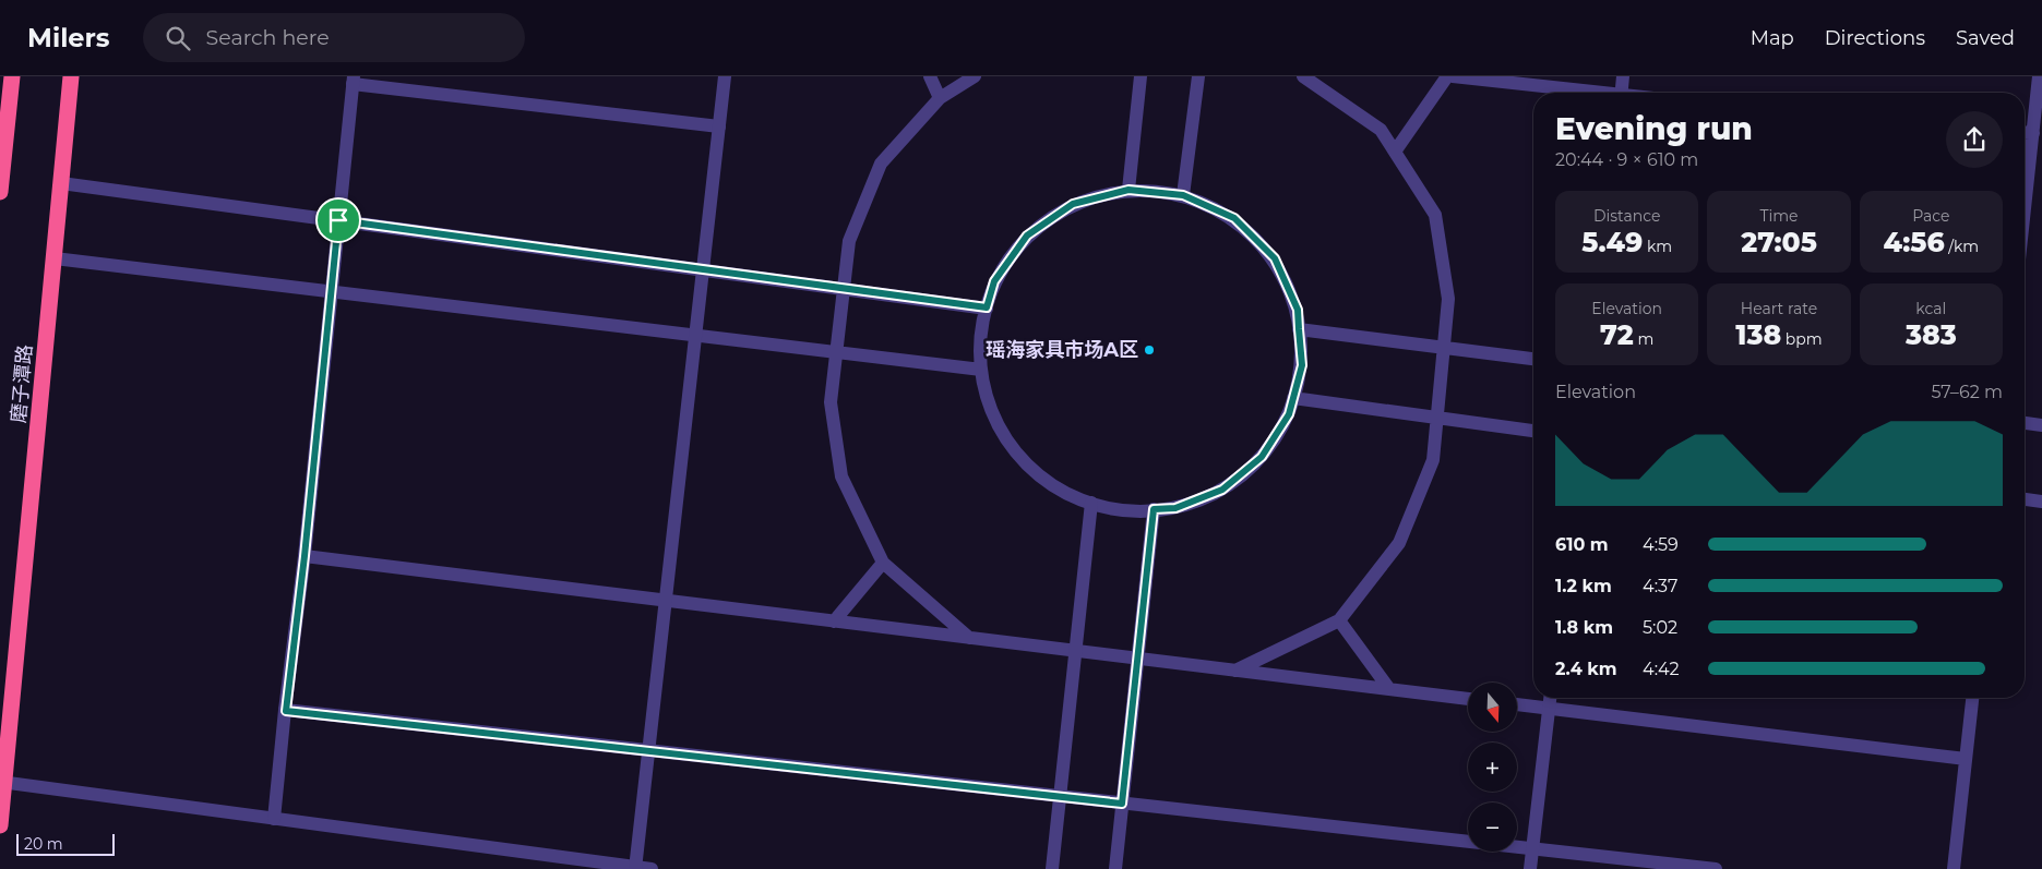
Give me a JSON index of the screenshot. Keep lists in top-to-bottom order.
{
  "streets": {
    "highway": ["磨子潭路"]
  },
  "places": ["瑶海家具市场A区"],
  "scale_bar": "20 m",
  "north": "bottom",
  "page": {
    "header": "Milers",
    "search": "Search here",
    "nav": ["Map", "Directions", "Saved"],
    "heading": ["Evening run", "20:44 · 9 × 610 m"],
    "stats": [
      ["Distance", "5.49 km"],
      ["Time", "27:05"],
      ["Pace", "4:56 /km"],
      ["Elevation", "72 m"],
      ["Heart rate", "138 bpm"],
      ["kcal", "383"]
    ],
    "chart": ["Elevation", "57–62 m"],
    "list": [
      {
        "name": "610 m",
        "note": "4:59"
      },
      {
        "name": "1.2 km",
        "note": "4:37"
      },
      {
        "name": "1.8 km",
        "note": "5:02"
      },
      {
        "name": "2.4 km",
        "note": "4:42"
      }
    ],
    "map_buttons": ["+", "−"],
    "scale": "20 m"
  }
}
